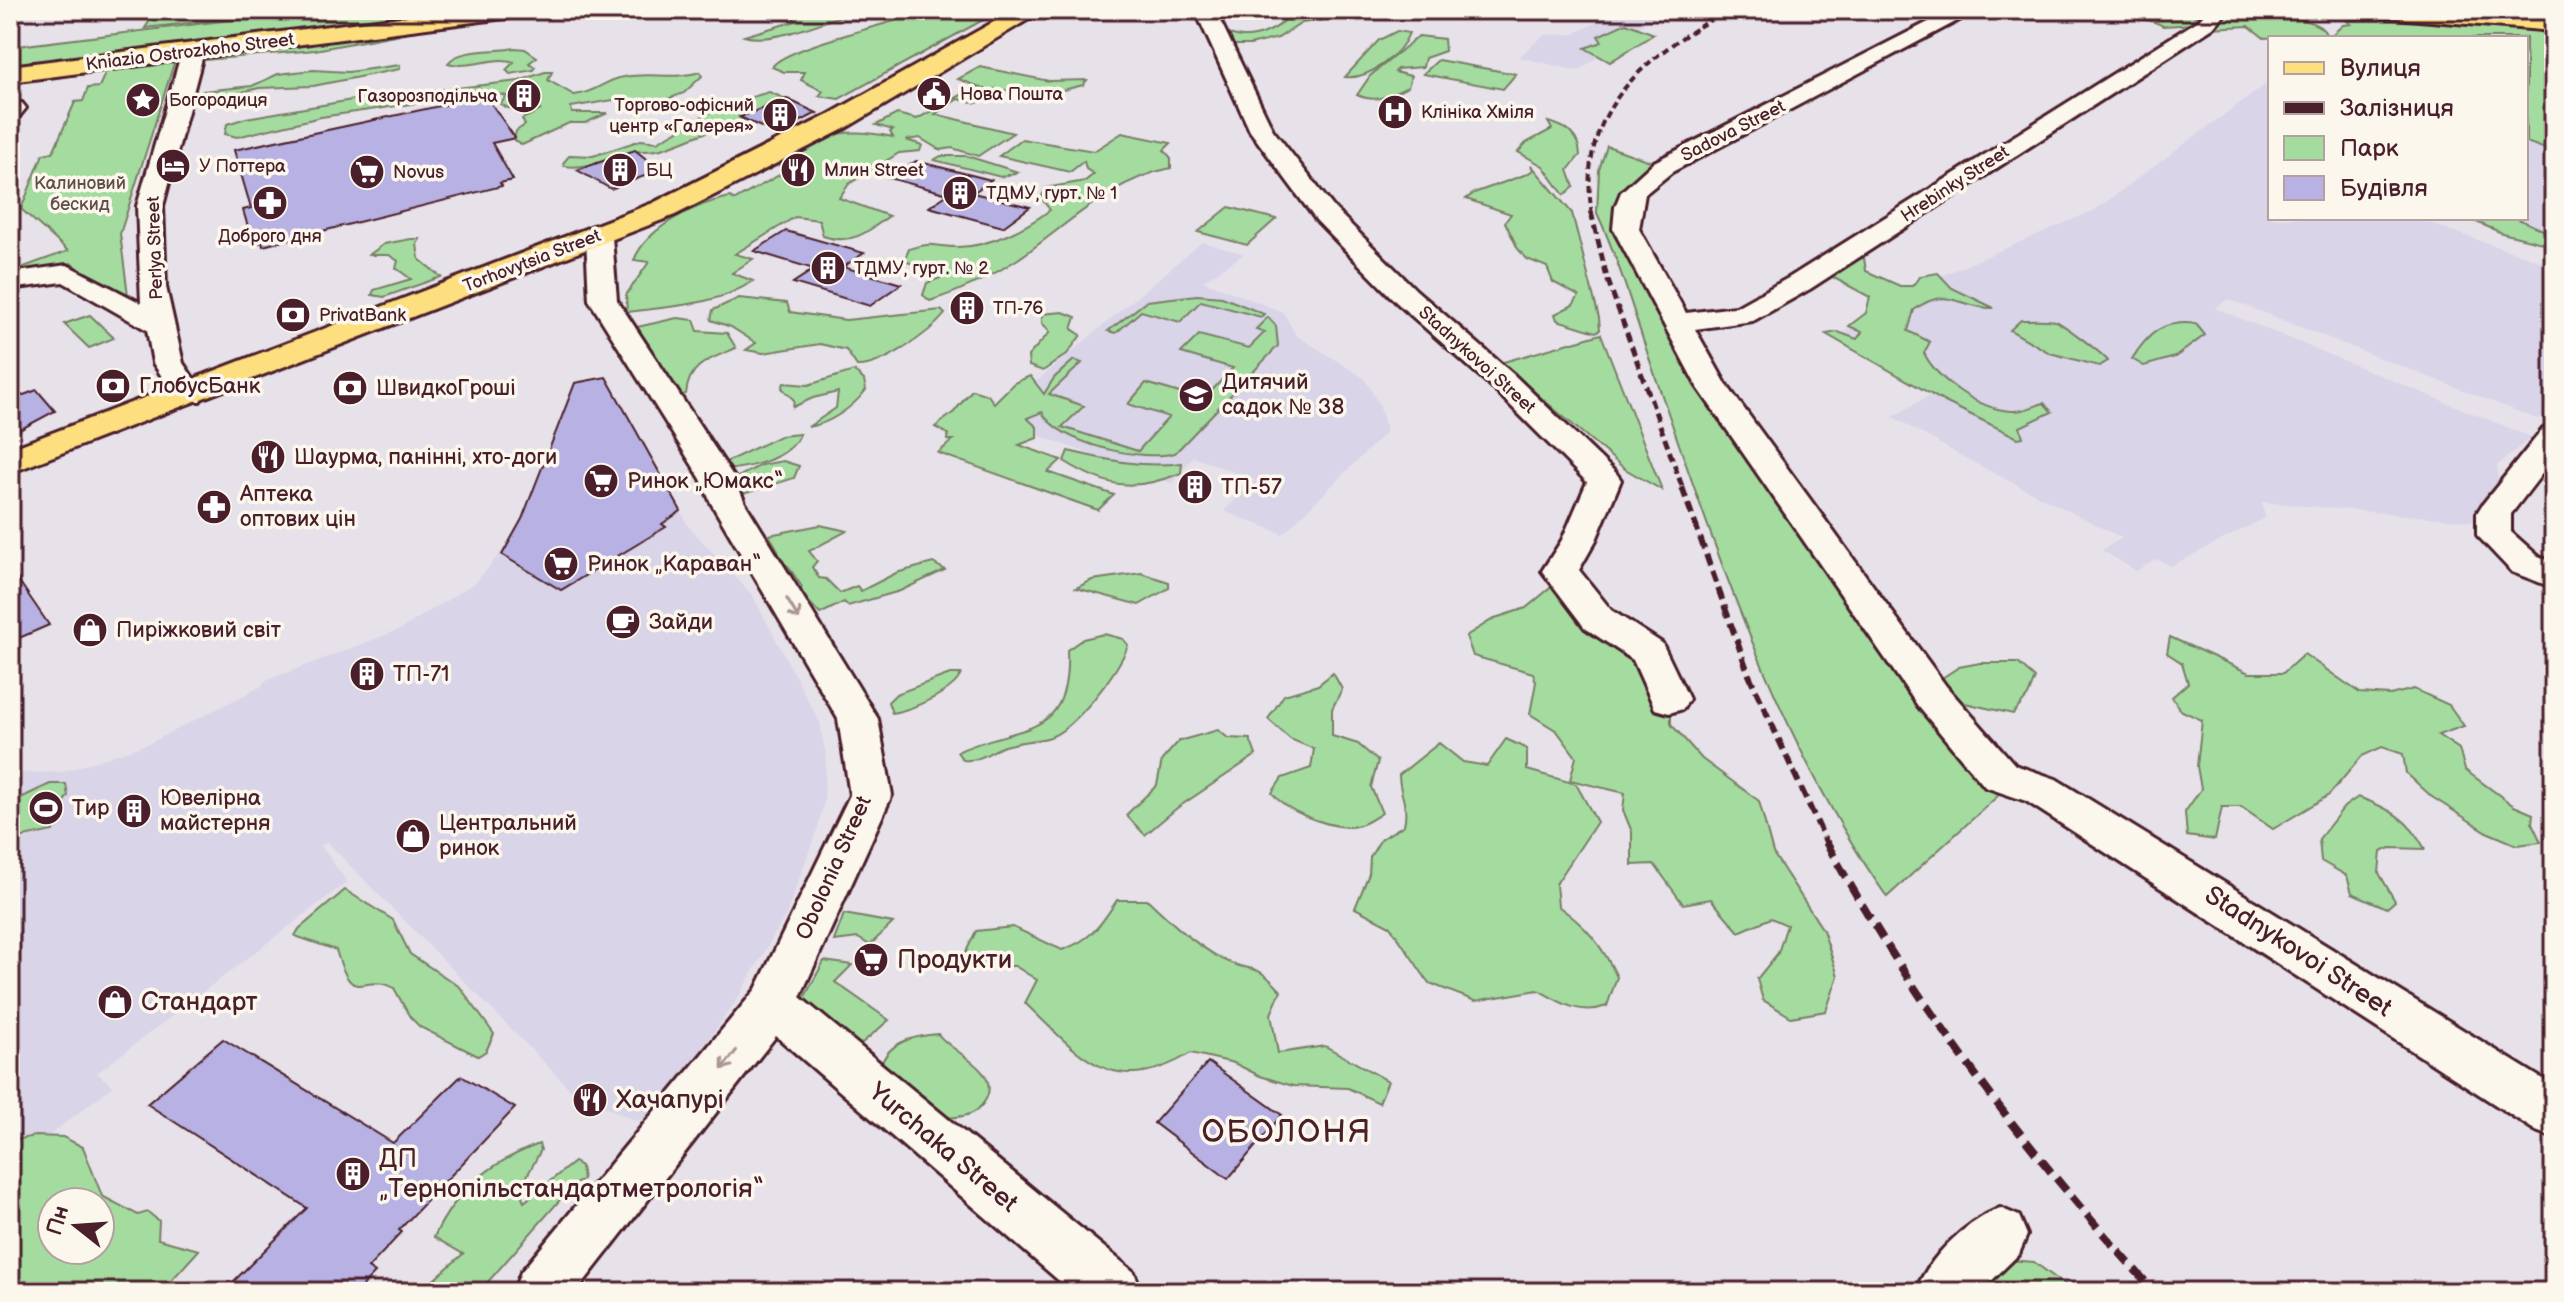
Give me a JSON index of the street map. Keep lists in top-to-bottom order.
{
  "streets": {
    "main road": ["Kniazia Ostrozkoho Street", "Torhovytsia Street"],
    "street": [
      "Sadova Street",
      "Hrebinky Street",
      "Perlya Street",
      "Stadnykovoi Street",
      "Obolonia Street",
      "Yurchaka Street"
    ]
  },
  "crossings": [
    ["Kniazia Ostrozkoho Street", "Perlya Street"],
    ["Sadova Street", "Hrebinky Street"],
    ["Sadova Street", "Stadnykovoi Street"],
    ["Perlya Street", "Torhovytsia Street"],
    ["Torhovytsia Street", "Obolonia Street"],
    ["Obolonia Street", "Yurchaka Street"]
  ],
  "one_way": ["Obolonia Street"],
  "districts": ["ОБОЛОНЯ"],
  "parks": ["Калиновий бескид"],
  "places": {
    "public building": ["Нова Пошта"],
    "building": [
      "Газорозподільча",
      "Торгово-офісний центр «Галерея»",
      "БЦ",
      "ТДМУ, гурт. № 1",
      "ТДМУ, гурт. № 2",
      "ТП-76",
      "ТП-57",
      "ТП-71",
      "Ювелірна майстерня",
      "ДП „Тернопільстандартметрологія“"
    ],
    "place": ["Богородиця"],
    "hospital": ["Клініка Хміля"],
    "hotel": ["У Поттера"],
    "restaurant": ["Млин Street", "Шаурма, панінні, хто-доги", "Хачапурі"],
    "supermarket": [
      "Novus",
      "Ринок „Юмакс“",
      "Ринок „Караван“",
      "Продукти"
    ],
    "pharmacy": ["Доброго дня", "Аптека оптових цін"],
    "bank": ["PrivatBank", "ГлобусБанк", "ШвидкоГроші"],
    "school or university": ["Дитячий садок № 38"],
    "cafe": ["Зайди"],
    "shop": ["Пиріжковий світ", "Центральний ринок", "Стандарт"],
    "sports": ["Тир"]
  },
  "legend": [
    "Вулиця",
    "Залізниця",
    "Парк",
    "Будівля"
  ],
  "north": "left"
}
